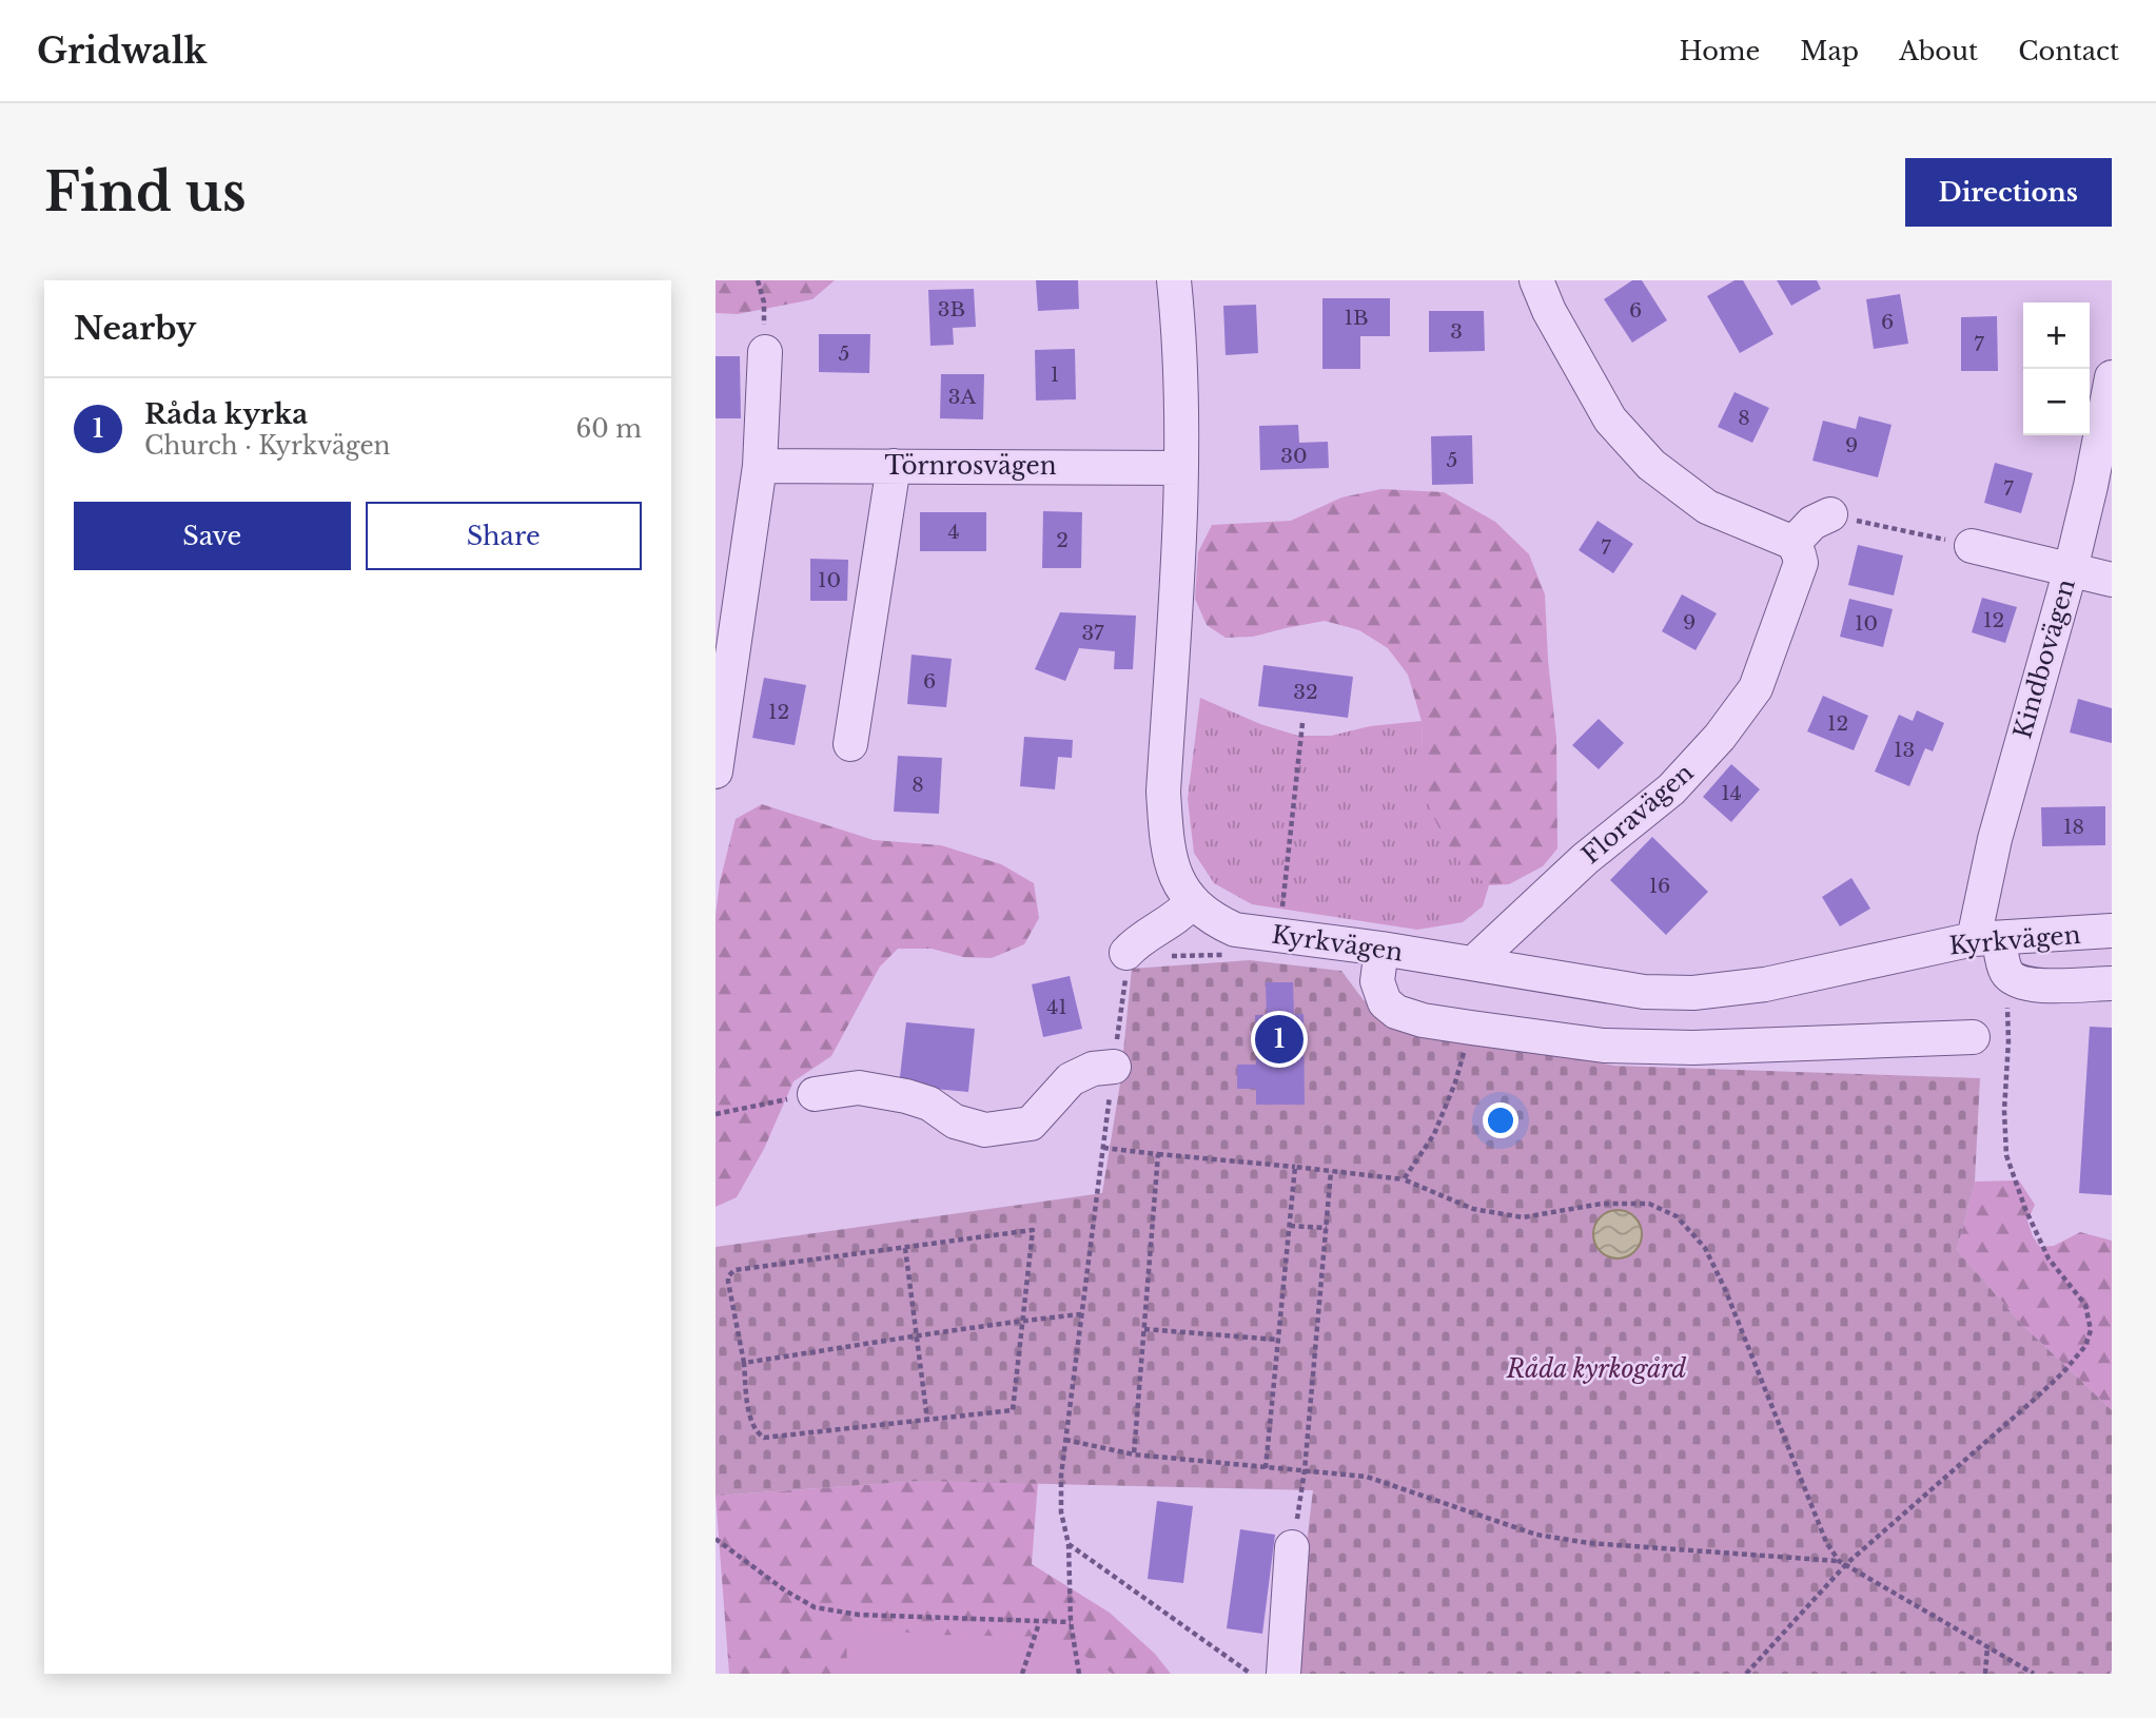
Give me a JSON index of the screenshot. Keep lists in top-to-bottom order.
{
  "streets": {
    "street": [
      "Törnrosvägen",
      "Kindbovägen",
      "Floravägen",
      "Kyrkvägen"
    ]
  },
  "crossings": [
    ["Törnrosvägen", "Kyrkvägen"],
    ["Kindbovägen", "Kyrkvägen"],
    ["Floravägen", "Kyrkvägen"]
  ],
  "parks": ["Råda kyrkogård"],
  "house_numbers": [
    "3B",
    "6",
    "1B",
    "6",
    "3",
    "7",
    "5",
    "1",
    "3A",
    "8",
    "9",
    "30",
    "5",
    "7",
    "4",
    "2",
    "7",
    "10",
    "12",
    "9",
    "10",
    "37",
    "6",
    "32",
    "12",
    "12",
    "13",
    "8",
    "14",
    "18",
    "16",
    "41"
  ],
  "page": {
    "header": "Gridwalk",
    "nav": [
      "Home",
      "Map",
      "About",
      "Contact"
    ],
    "buttons": [
      "Directions",
      ["Save", "Share"]
    ],
    "title": "Find us",
    "heading": "Nearby",
    "map_buttons": ["+", "−"],
    "list": [
      {
        "mark": "1",
        "name": "Råda kyrka",
        "note": "Church · Kyrkvägen",
        "value": "60 m"
      }
    ],
    "pins": "1"
  }
}
